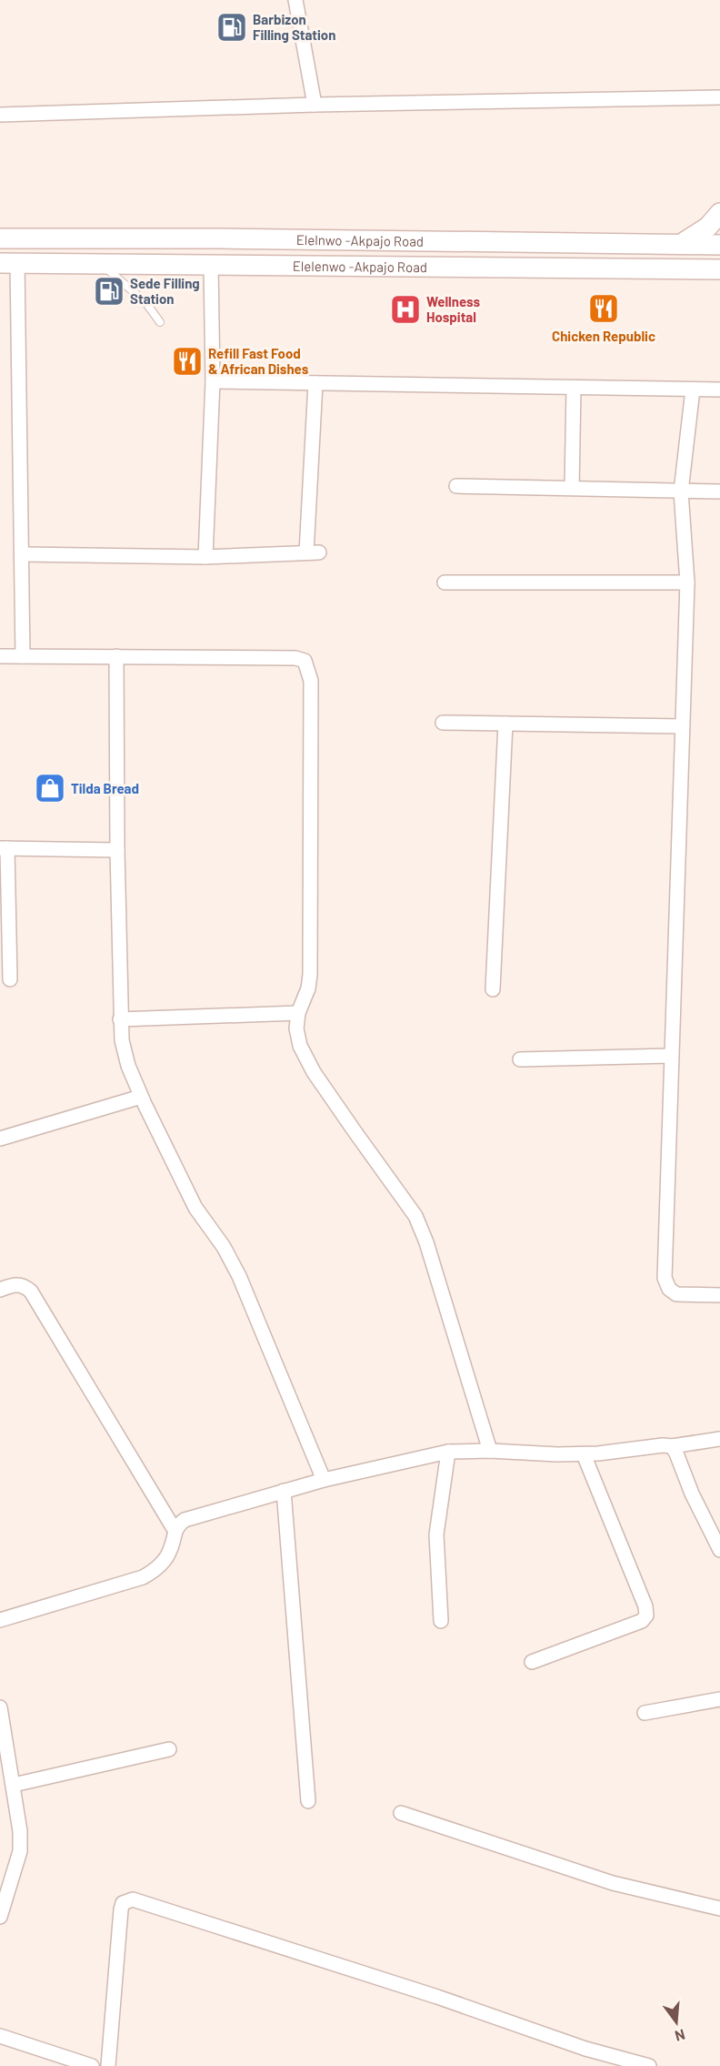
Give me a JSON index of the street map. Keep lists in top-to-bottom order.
{
  "streets": {
    "main road": ["Elelnwo -Akpajo Road", "Elelenwo -Akpajo Road"]
  },
  "places": {
    "fuel station": ["Barbizon Filling Station", "Sede Filling Station"],
    "restaurant": ["Chicken Republic", "Refill Fast Food & African Dishes"],
    "hospital": ["Wellness Hospital"],
    "shop": ["Tilda Bread"]
  },
  "north": "bottom"
}
